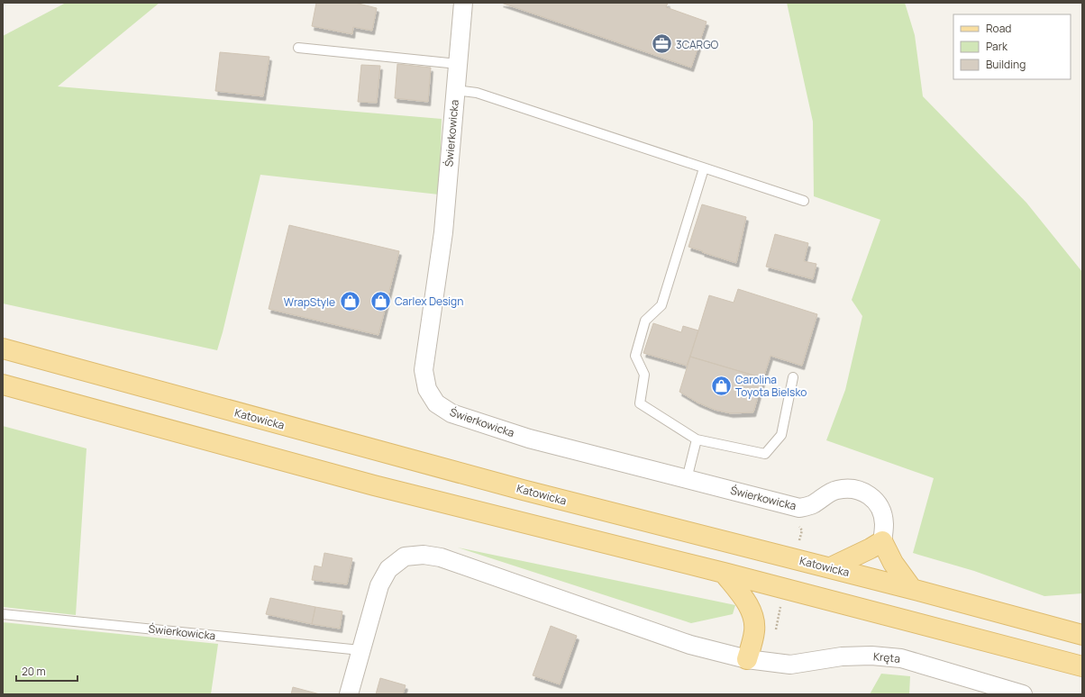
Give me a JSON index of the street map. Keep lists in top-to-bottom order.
{
  "streets": {
    "main road": ["Katowicka"],
    "street": ["Świerkowicka", "Kręta"]
  },
  "places": {
    "office": ["3CARGO"],
    "shop": ["Carlex Design", "WrapStyle", "Carolina Toyota Bielsko"]
  },
  "legend": ["Road", "Park", "Building"],
  "scale_bar": "20 m"
}
